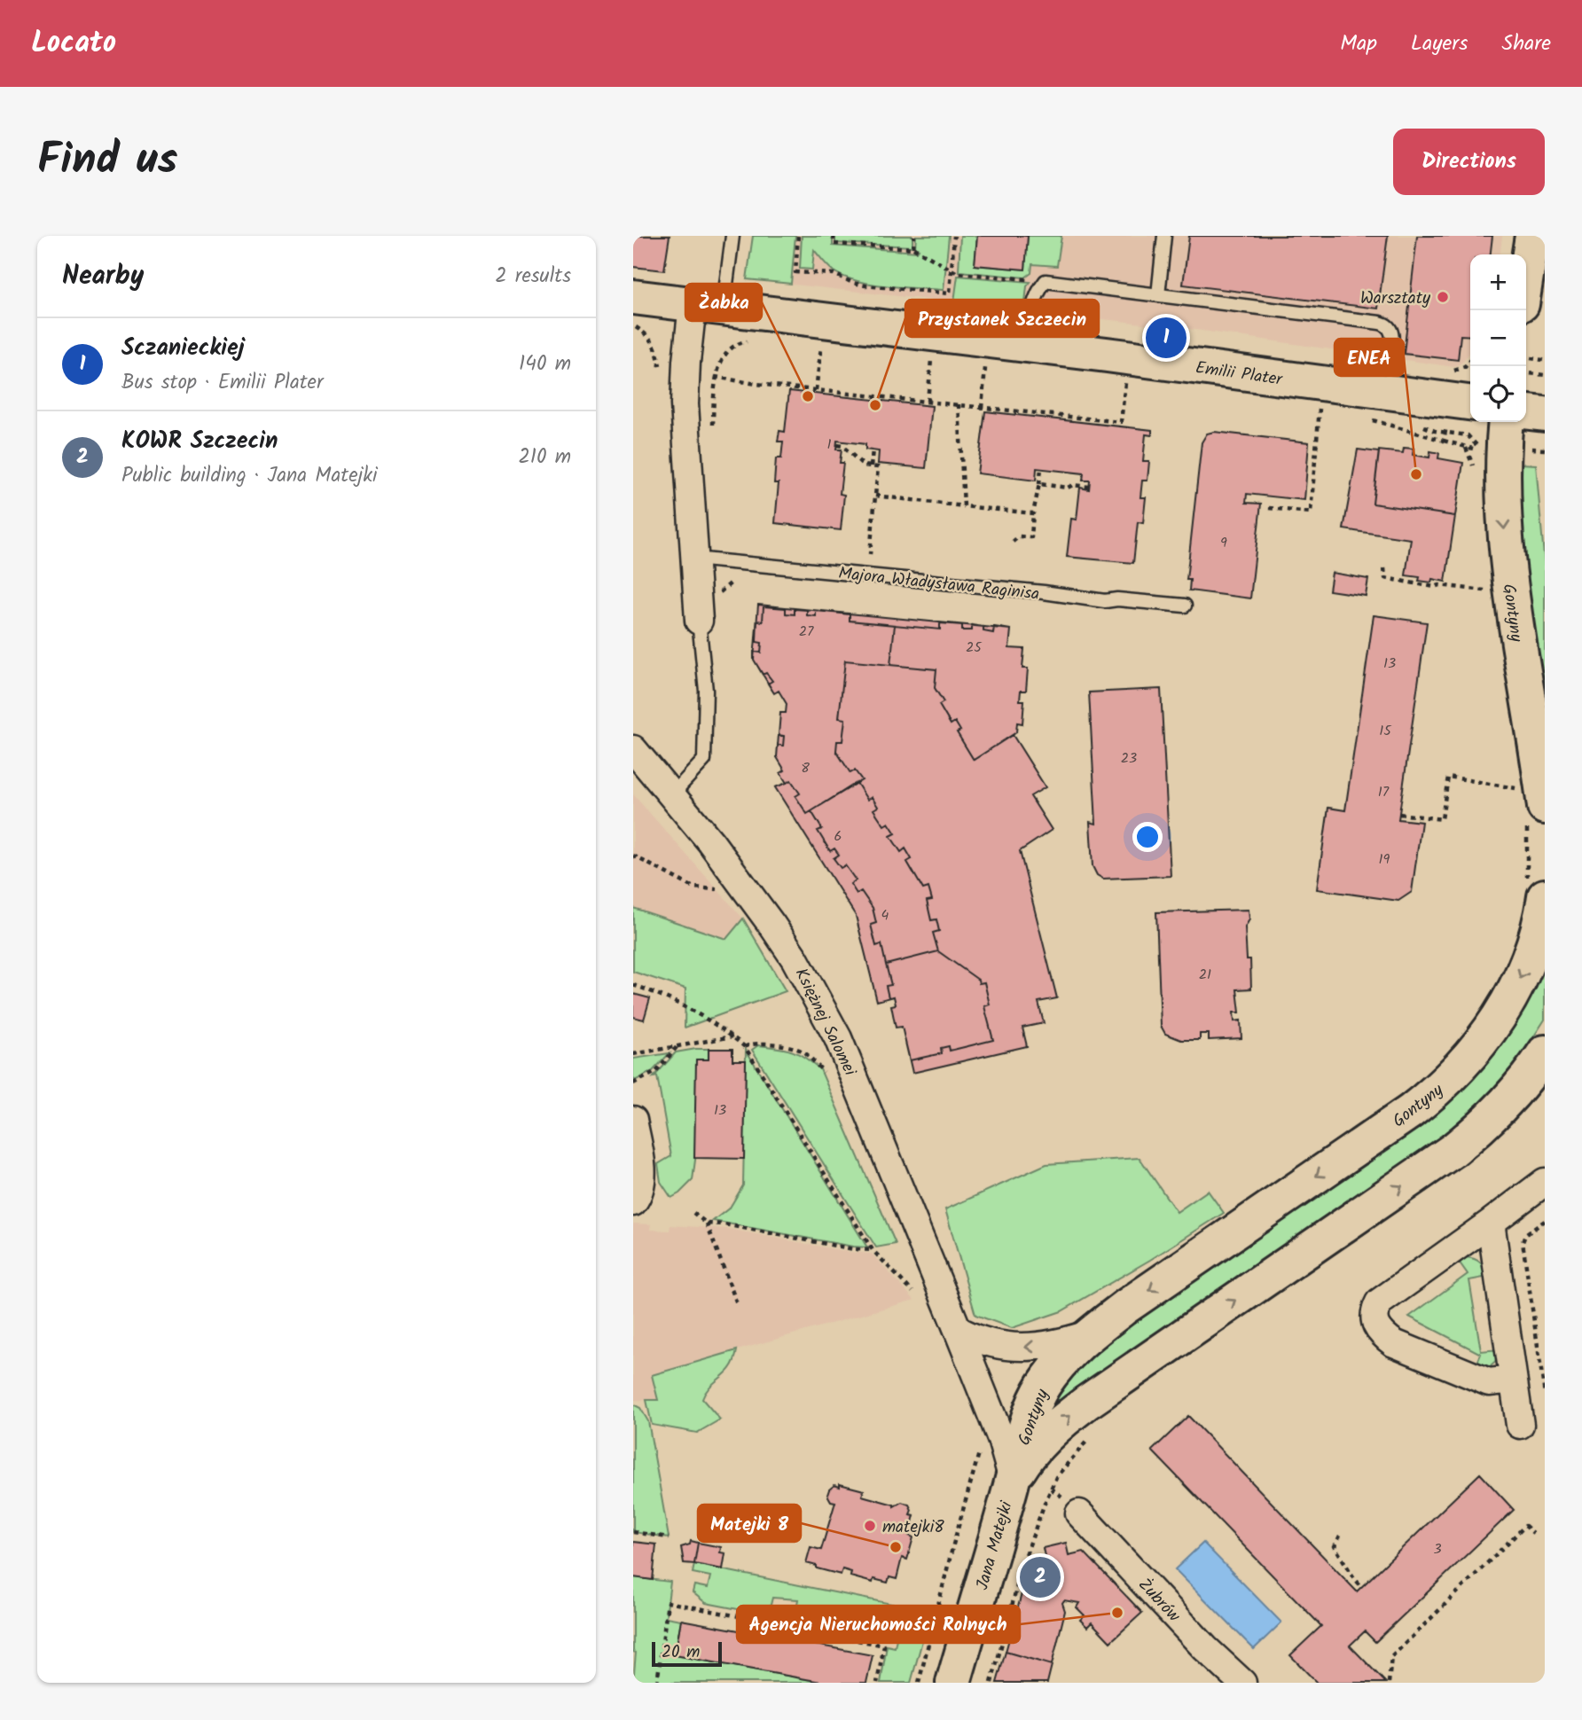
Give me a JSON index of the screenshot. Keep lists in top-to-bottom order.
{
  "streets": {
    "street": [
      "Emilii Plater",
      "Gontyny",
      "Księżnej Salomei",
      "Jana Matejki",
      "Żubrów"
    ],
    "lane": ["Majora Władysława Raginisa"]
  },
  "crossings": [
    ["Gontyny", "Księżnej Salomei"],
    ["Gontyny", "Jana Matejki"],
    ["Księżnej Salomei", "Jana Matejki"]
  ],
  "places": [
    "Warsztaty",
    "Żabka",
    "Przystanek Szczecin",
    "ENEA",
    "matejki8",
    "Matejki 8",
    "Agencja Nieruchomości Rolnych"
  ],
  "house_numbers": [
    "1",
    "9",
    "27",
    "25",
    "13",
    "15",
    "23",
    "8",
    "17",
    "6",
    "19",
    "4",
    "21",
    "13",
    "3"
  ],
  "scale_bar": "20 m",
  "page": {
    "header": "Locato",
    "nav": ["Map", "Layers", "Share"],
    "title": "Find us",
    "buttons": "Directions",
    "heading": ["Nearby", "2 results"],
    "map_buttons": ["+", "−"],
    "pins": ["1", "2"],
    "list": [
      {
        "mark": "1",
        "name": "Sczanieckiej",
        "note": "Bus stop · Emilii Plater",
        "value": "140 m"
      },
      {
        "mark": "2",
        "name": "KOWR Szczecin",
        "note": "Public building · Jana Matejki",
        "value": "210 m"
      }
    ],
    "scale": "20 m"
  }
}
